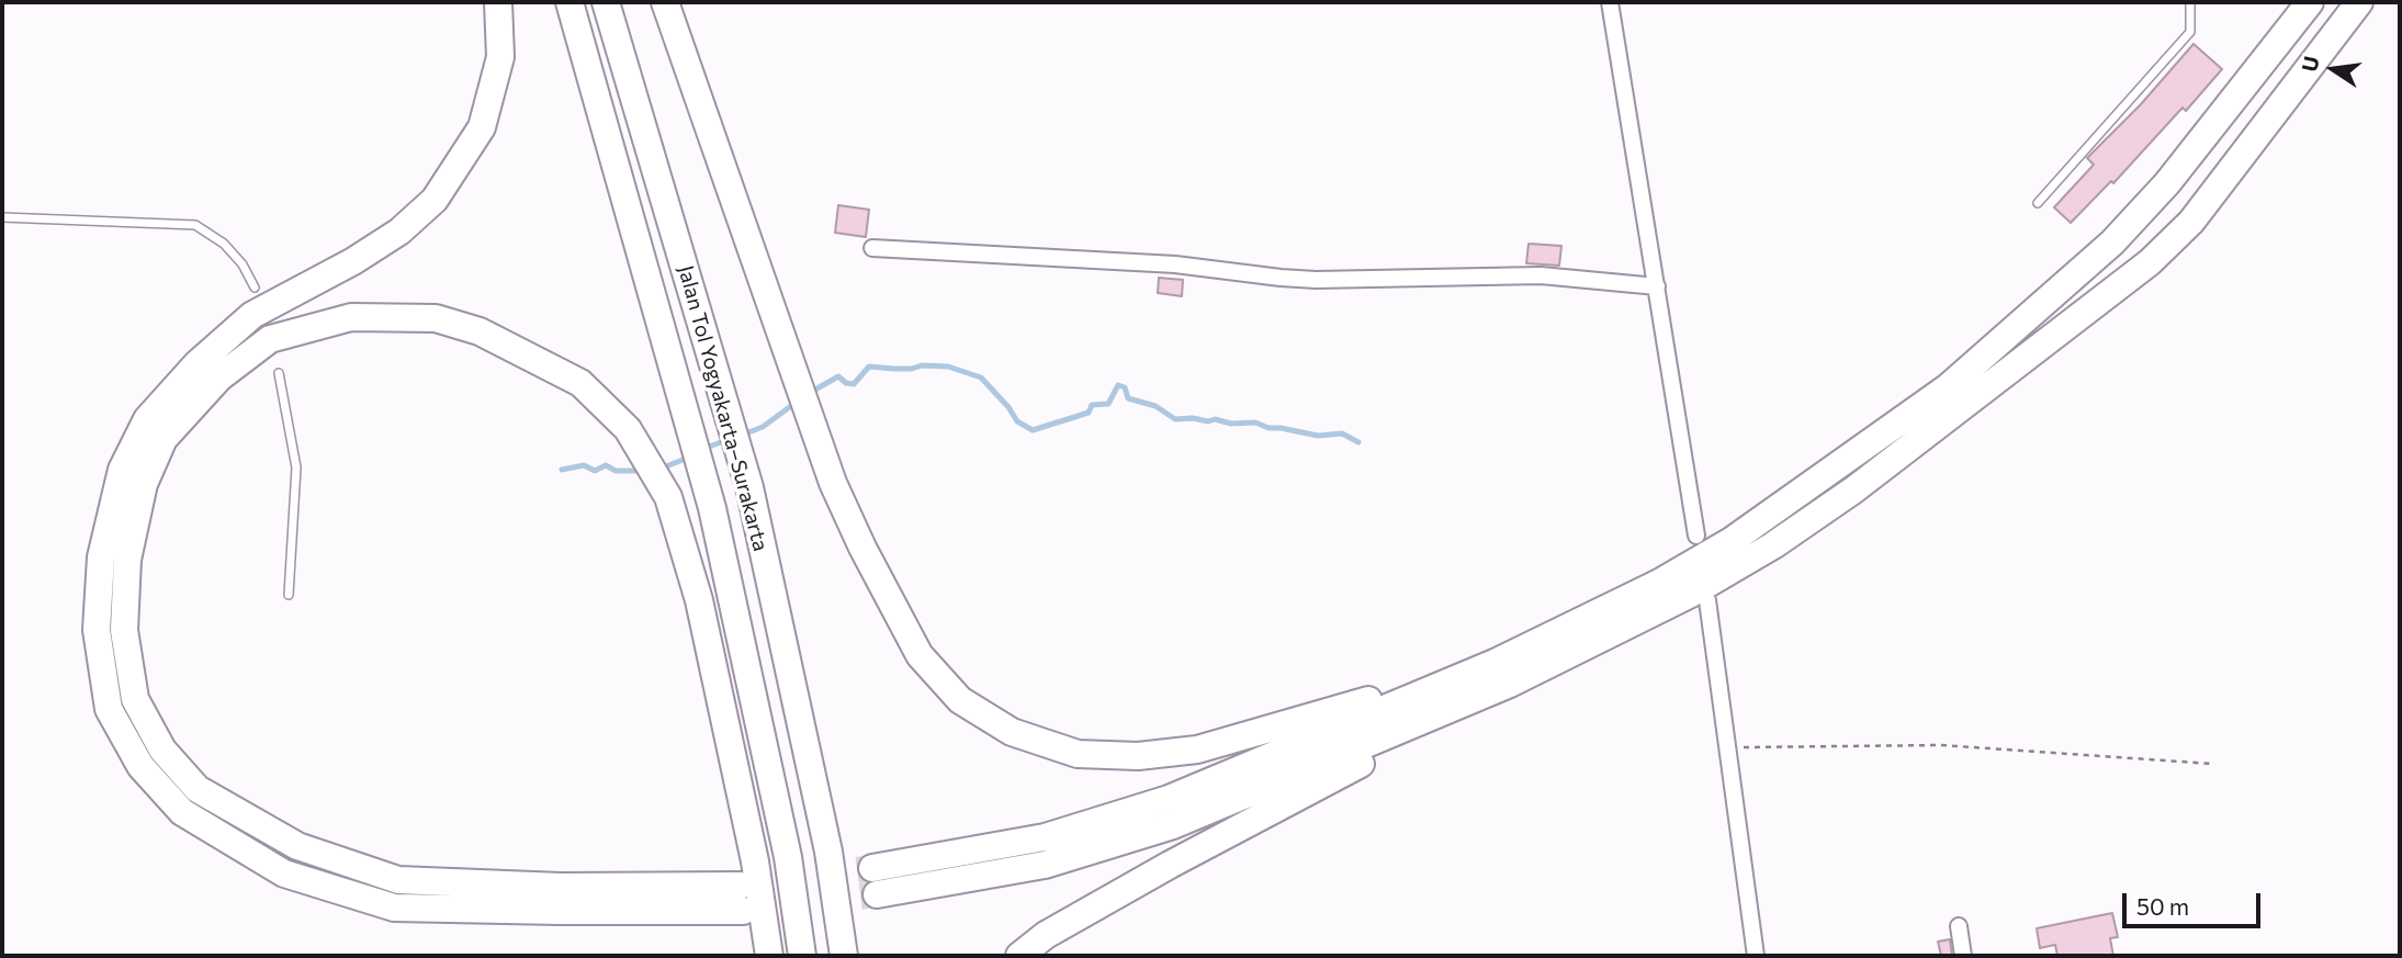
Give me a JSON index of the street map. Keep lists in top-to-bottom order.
{
  "streets": {
    "highway": ["Jalan Tol Yogyakarta–Surakarta"]
  },
  "scale_bar": "50 m",
  "north": "left"
}
